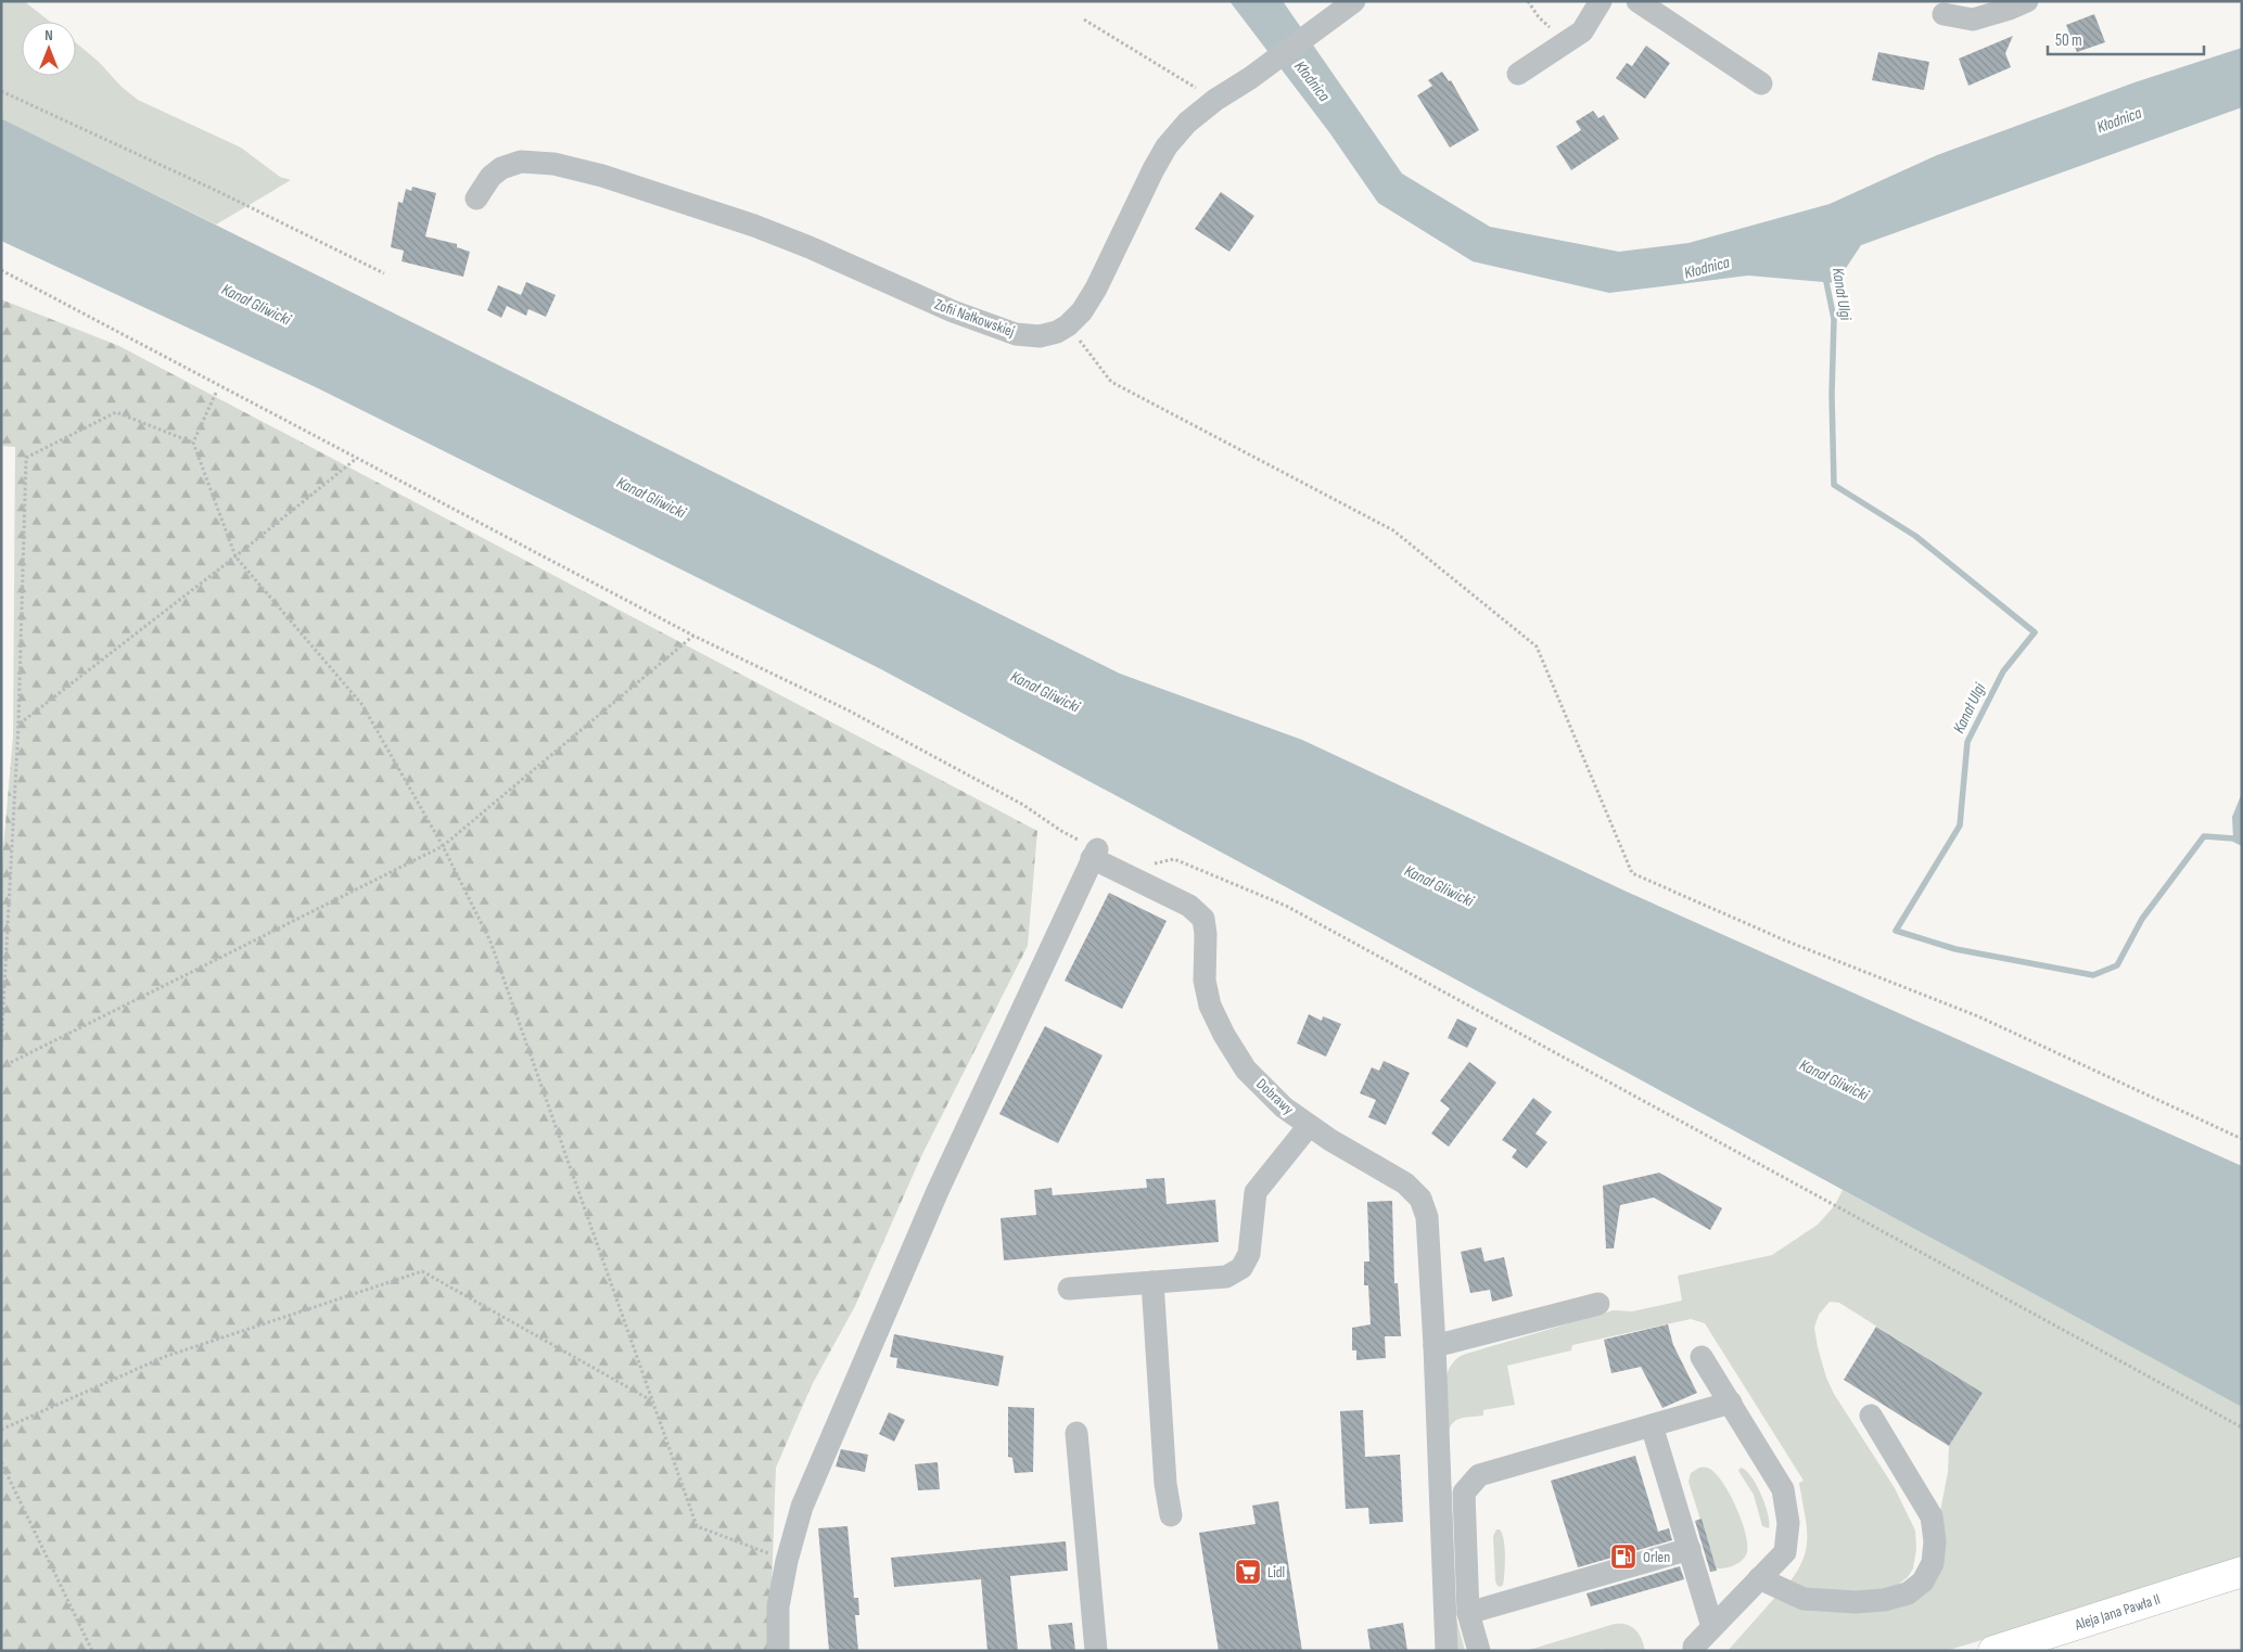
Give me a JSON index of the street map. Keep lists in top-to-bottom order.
{
  "streets": {
    "main road": ["Aleja Jana Pawła II"],
    "street": ["Zofii Nałkowskiej", "Dobrawy"]
  },
  "water": ["Kłodnica", "Kanał Ulgi", "Kanał Gliwicki"],
  "places": {
    "fuel station": ["Orlen"],
    "supermarket": ["Lidl"]
  },
  "scale_bar": "50 m",
  "north": "top"
}
